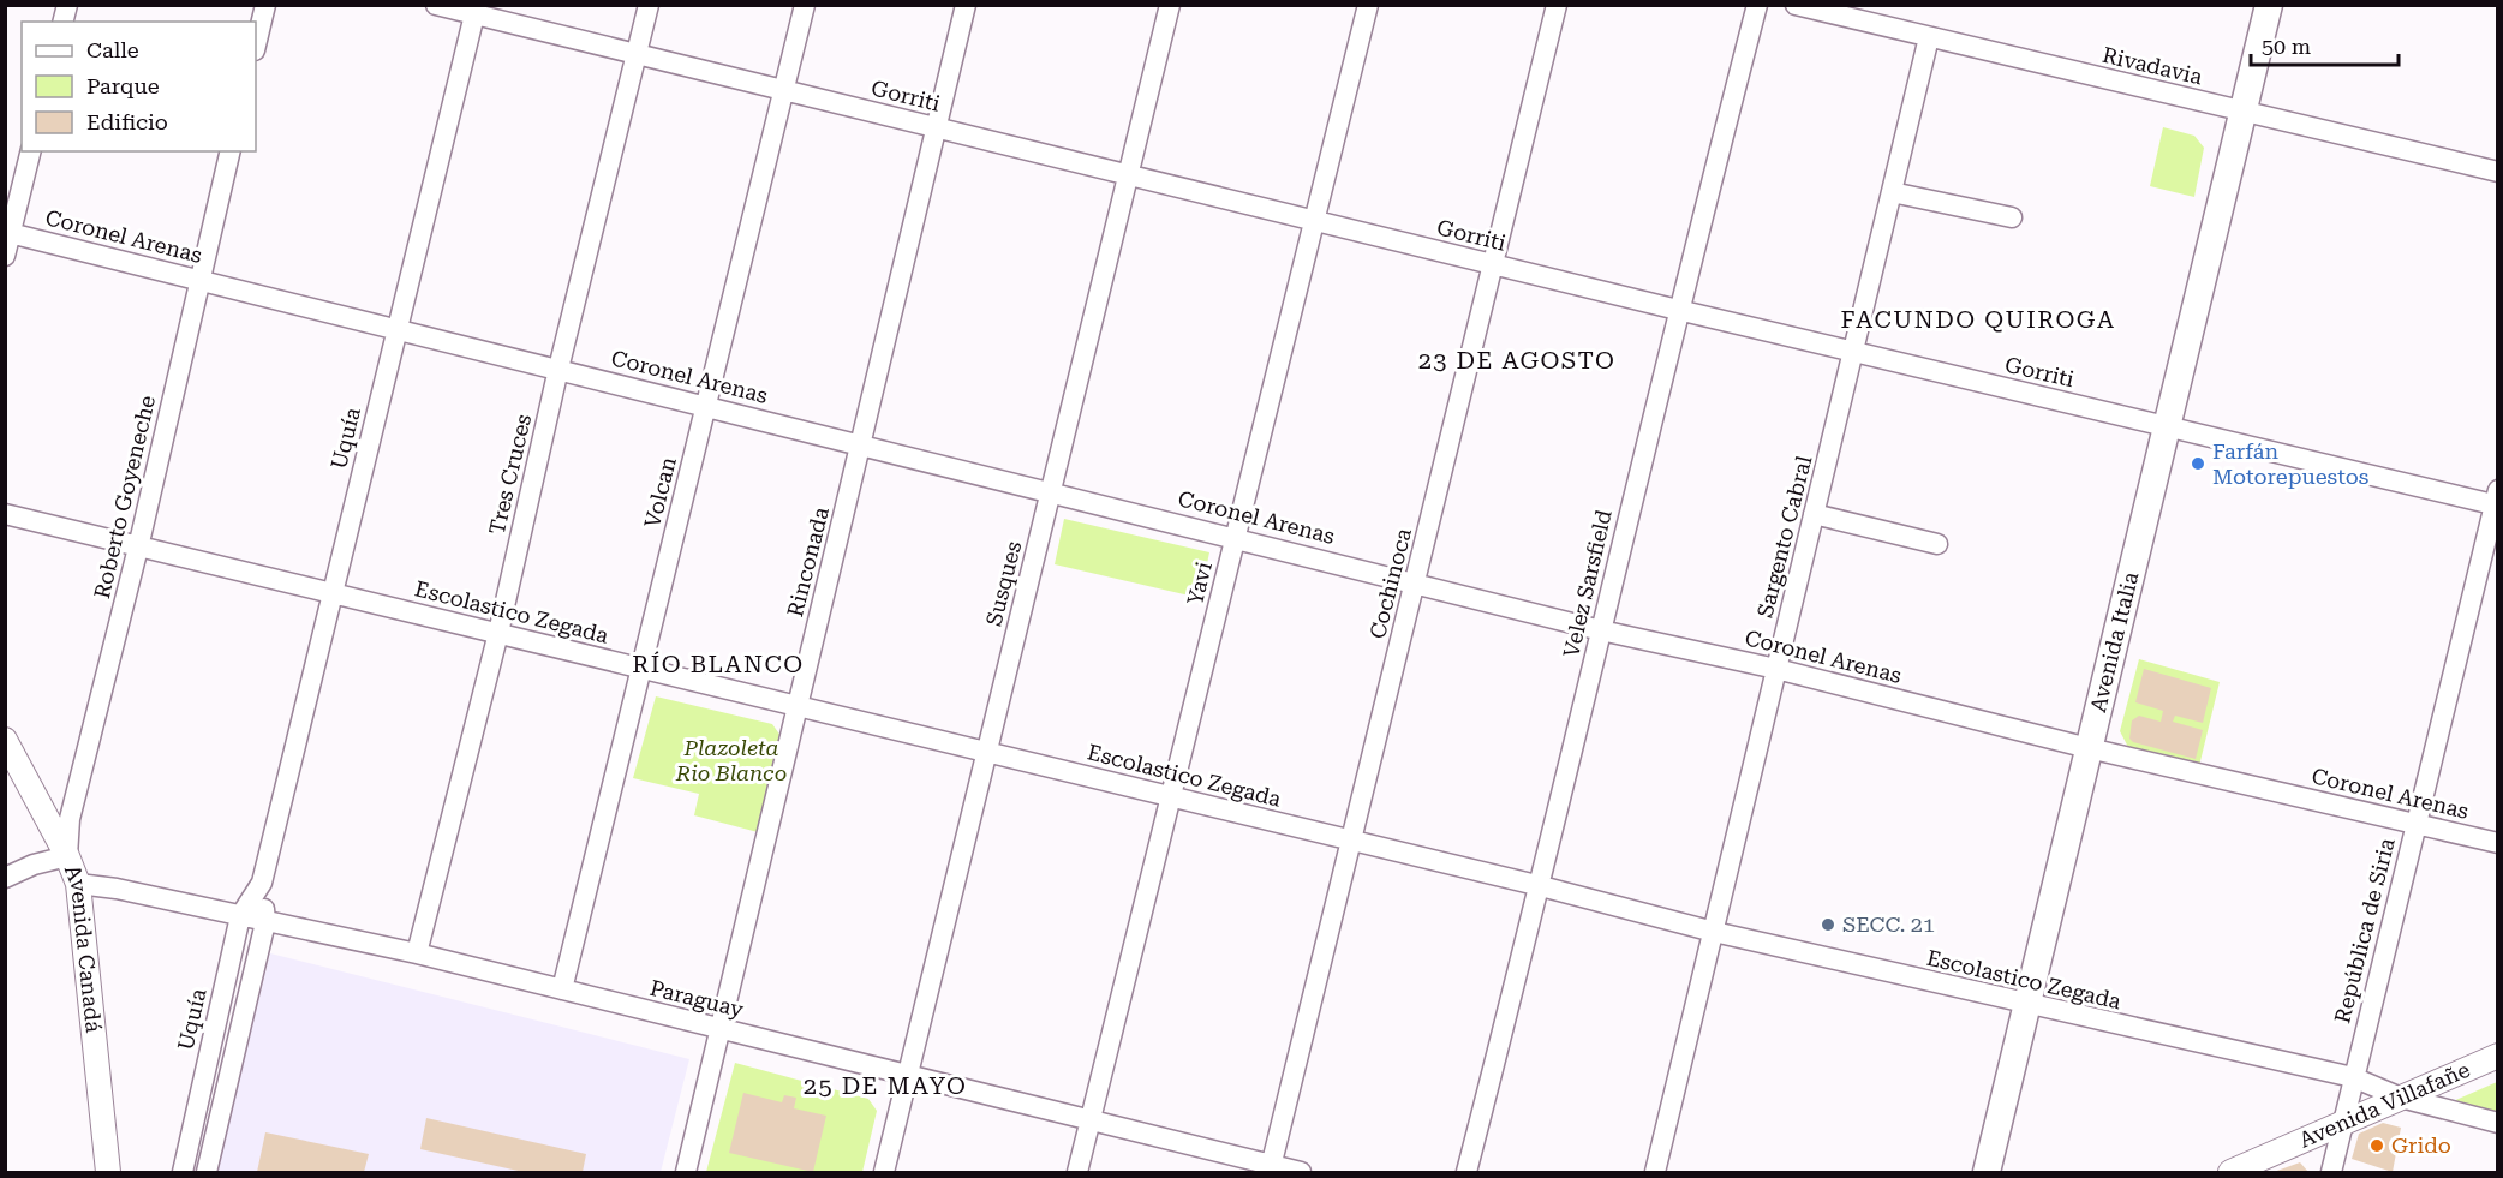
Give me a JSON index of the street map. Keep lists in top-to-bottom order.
{
  "streets": {
    "main road": ["Avenida Italia"],
    "street": [
      "Rivadavia",
      "Gorriti",
      "Coronel Arenas",
      "Uquía",
      "Tres Cruces",
      "Volcan",
      "Roberto Goyeneche",
      "Sargento Cabral",
      "Rinconada",
      "Susques",
      "Yavi",
      "Cochinoca",
      "Velez Sarsfield",
      "Escolastico Zegada",
      "República de Siria",
      "Avenida Canadá",
      "Paraguay",
      "Avenida Villafañe"
    ]
  },
  "crossings": [
    ["Rivadavia", "Sargento Cabral"],
    ["Rivadavia", "Avenida Italia"],
    ["Gorriti", "Uquía"],
    ["Gorriti", "Tres Cruces"],
    ["Gorriti", "Volcan"],
    ["Gorriti", "Sargento Cabral"],
    ["Gorriti", "Rinconada"],
    ["Gorriti", "Susques"],
    ["Gorriti", "Yavi"],
    ["Gorriti", "Cochinoca"],
    ["Gorriti", "Velez Sarsfield"],
    ["Gorriti", "Avenida Italia"],
    ["Gorriti", "República de Siria"],
    ["Coronel Arenas", "Uquía"],
    ["Coronel Arenas", "Tres Cruces"],
    ["Coronel Arenas", "Volcan"],
    ["Coronel Arenas", "Roberto Goyeneche"],
    ["Coronel Arenas", "Sargento Cabral"],
    ["Coronel Arenas", "Rinconada"],
    ["Coronel Arenas", "Susques"],
    ["Coronel Arenas", "Yavi"],
    ["Coronel Arenas", "Cochinoca"],
    ["Coronel Arenas", "Velez Sarsfield"],
    ["Coronel Arenas", "Avenida Italia"],
    ["Coronel Arenas", "República de Siria"],
    ["Uquía", "Escolastico Zegada"],
    ["Uquía", "Paraguay"],
    ["Tres Cruces", "Escolastico Zegada"],
    ["Tres Cruces", "Paraguay"],
    ["Volcan", "Escolastico Zegada"],
    ["Volcan", "Paraguay"],
    ["Roberto Goyeneche", "Escolastico Zegada"],
    ["Roberto Goyeneche", "Avenida Canadá"],
    ["Sargento Cabral", "Escolastico Zegada"],
    ["Rinconada", "Escolastico Zegada"],
    ["Rinconada", "Paraguay"],
    ["Susques", "Escolastico Zegada"],
    ["Susques", "Paraguay"],
    ["Yavi", "Escolastico Zegada"],
    ["Yavi", "Paraguay"],
    ["Cochinoca", "Escolastico Zegada"],
    ["Cochinoca", "Paraguay"],
    ["Velez Sarsfield", "Escolastico Zegada"],
    ["Escolastico Zegada", "Avenida Italia"],
    ["Escolastico Zegada", "República de Siria"],
    ["Escolastico Zegada", "Avenida Villafañe"],
    ["República de Siria", "Avenida Villafañe"],
    ["Avenida Canadá", "Paraguay"]
  ],
  "districts": [
    "FACUNDO QUIROGA",
    "23 DE AGOSTO",
    "RÍO BLANCO",
    "25 DE MAYO"
  ],
  "parks": ["Plazoleta Rio Blanco"],
  "places": ["Farfán Motorepuestos", "SECC. 21", "Grido"],
  "legend": ["Calle", "Parque", "Edificio"],
  "scale_bar": "50 m"
}
